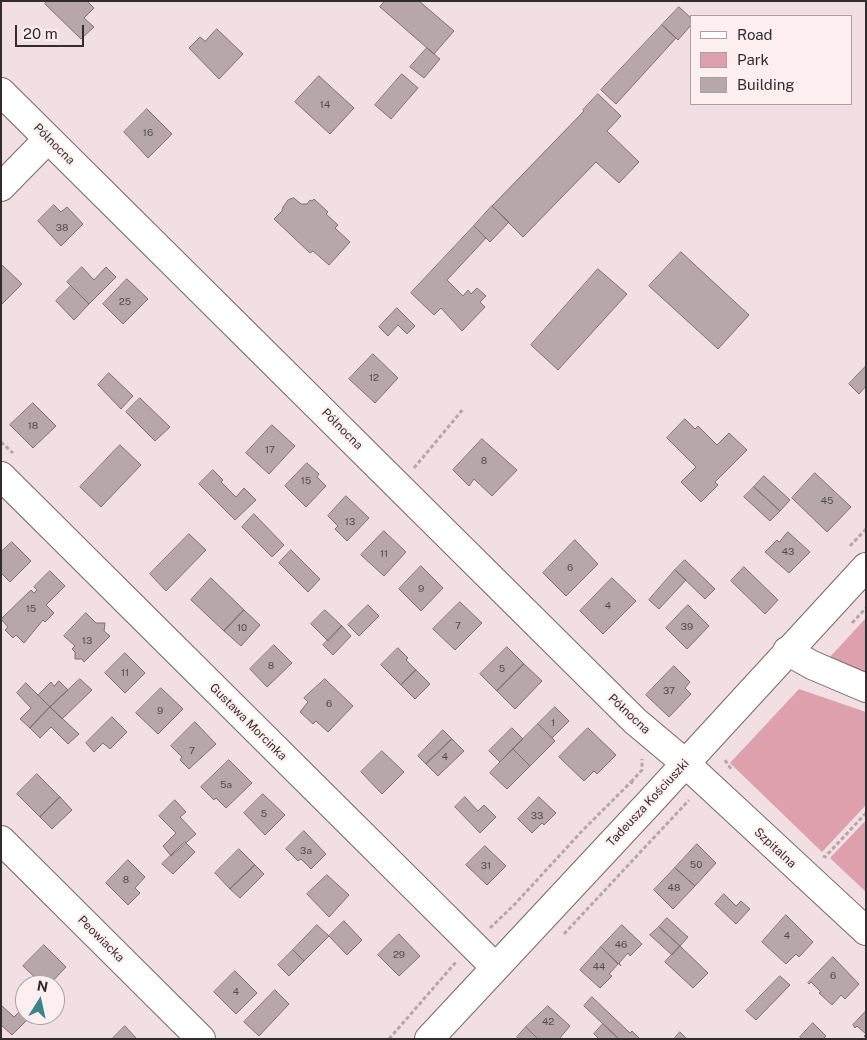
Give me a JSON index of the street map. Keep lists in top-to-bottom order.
{
  "streets": {
    "street": [
      "Północna",
      "Gustawa Morcinka",
      "Tadeusza Kościuszki",
      "Szpitalna",
      "Peowiacka"
    ]
  },
  "crossings": [
    ["Północna", "Tadeusza Kościuszki"],
    ["Północna", "Szpitalna"],
    ["Gustawa Morcinka", "Tadeusza Kościuszki"],
    ["Tadeusza Kościuszki", "Szpitalna"]
  ],
  "house_numbers": [
    "14",
    "16",
    "38",
    "25",
    "12",
    "18",
    "17",
    "8",
    "15",
    "45",
    "13",
    "43",
    "11",
    "6",
    "9",
    "4",
    "15",
    "7",
    "39",
    "10",
    "13",
    "8",
    "5",
    "11",
    "37",
    "6",
    "9",
    "1",
    "7",
    "4",
    "5a",
    "5",
    "33",
    "3a",
    "50",
    "31",
    "8",
    "48",
    "4",
    "46",
    "29",
    "44",
    "6",
    "4",
    "42"
  ],
  "legend": ["Road", "Park", "Building"],
  "scale_bar": "20 m",
  "north": "top"
}
